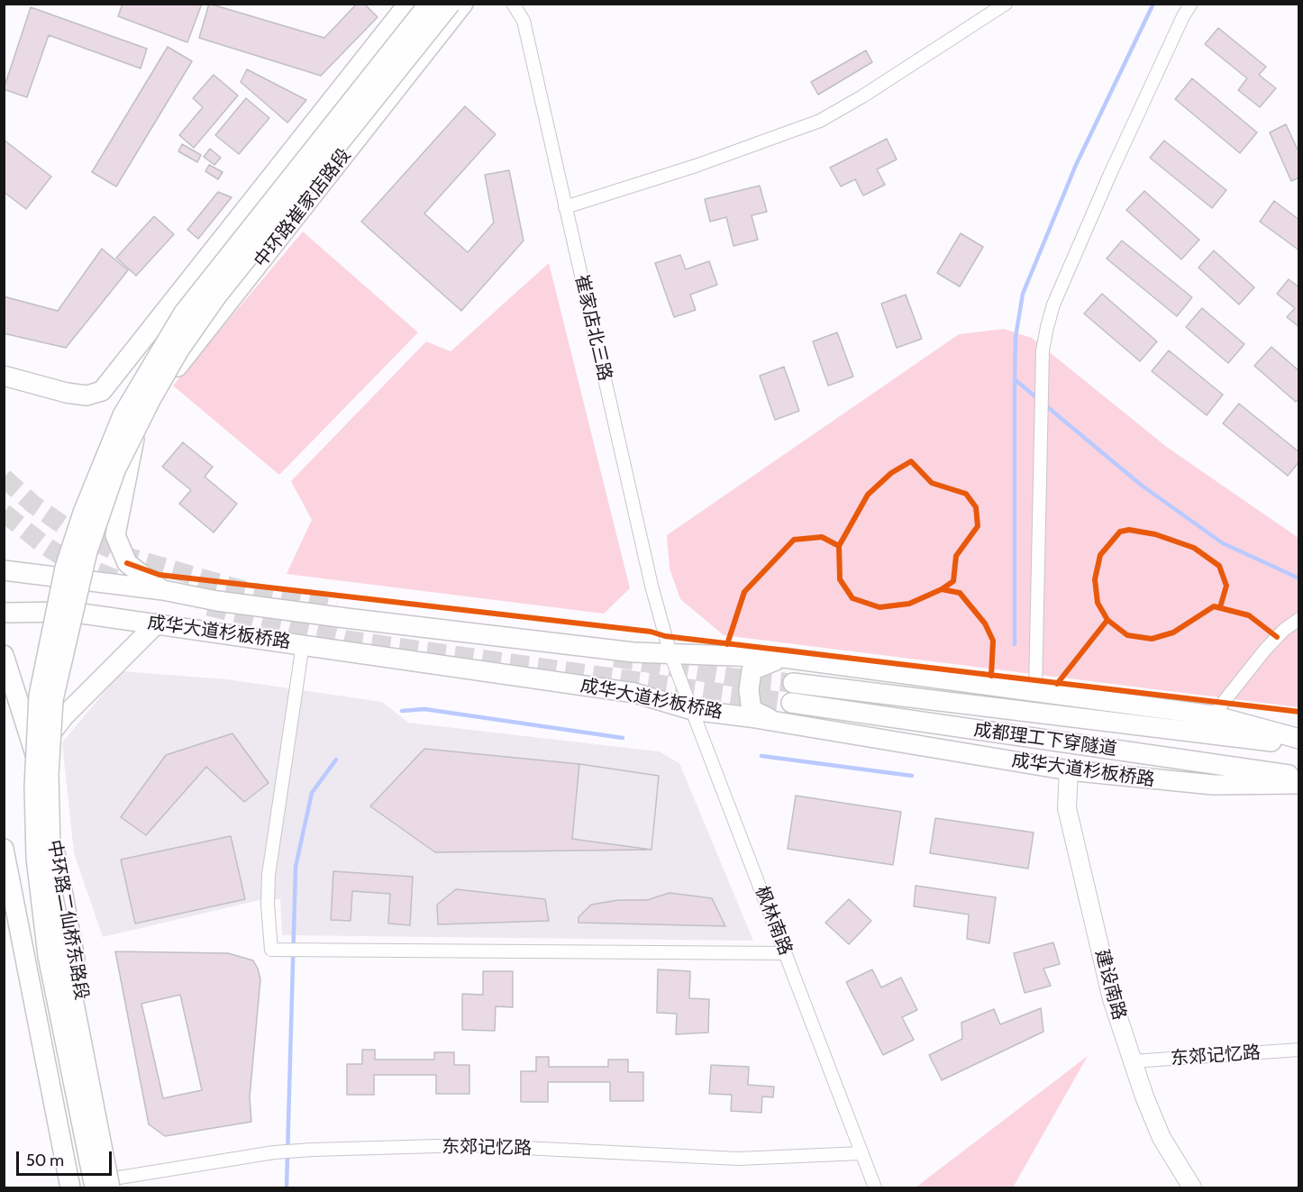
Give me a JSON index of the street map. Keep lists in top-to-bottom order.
{
  "streets": {
    "main road": [
      "中环路崔家店路段",
      "成华大道杉板桥路",
      "成都理工下穿隧道",
      "中环路二仙桥东路段"
    ],
    "street": [
      "崔家店北三路",
      "枫林南路",
      "建设南路",
      "东郊记忆路"
    ]
  },
  "crossings": [
    ["中环路崔家店路段", "成华大道杉板桥路"],
    ["崔家店北三路", "成华大道杉板桥路"],
    ["崔家店北三路", "枫林南路"],
    ["成华大道杉板桥路", "枫林南路"],
    ["成华大道杉板桥路", "建设南路"],
    ["中环路二仙桥东路段", "东郊记忆路"],
    ["枫林南路", "东郊记忆路"],
    ["建设南路", "东郊记忆路"]
  ],
  "scale_bar": "50 m"
}
